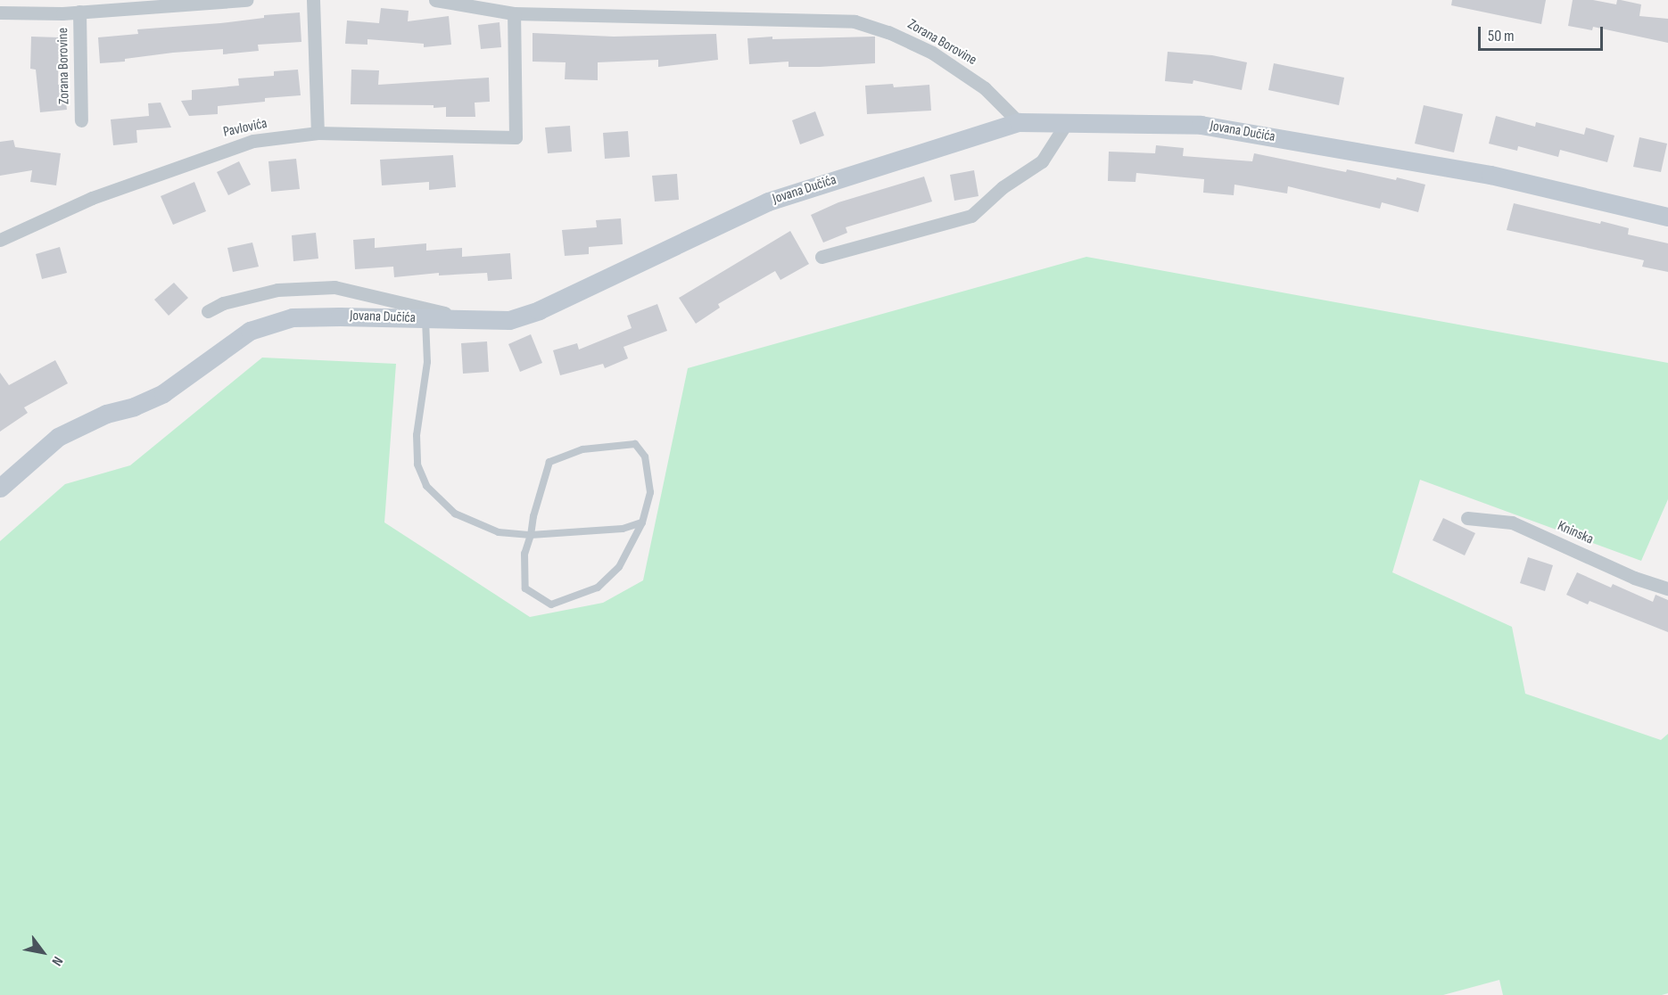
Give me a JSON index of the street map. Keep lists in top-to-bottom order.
{
  "streets": {
    "main road": ["Jovana Dučića"],
    "street": ["Zorana Borovine", "Pavlovića", "Kninska"]
  },
  "crossings": [
    ["Zorana Borovine", "Pavlovića"],
    ["Zorana Borovine", "Jovana Dučića"]
  ],
  "scale_bar": "50 m",
  "north": "bottom right"
}
